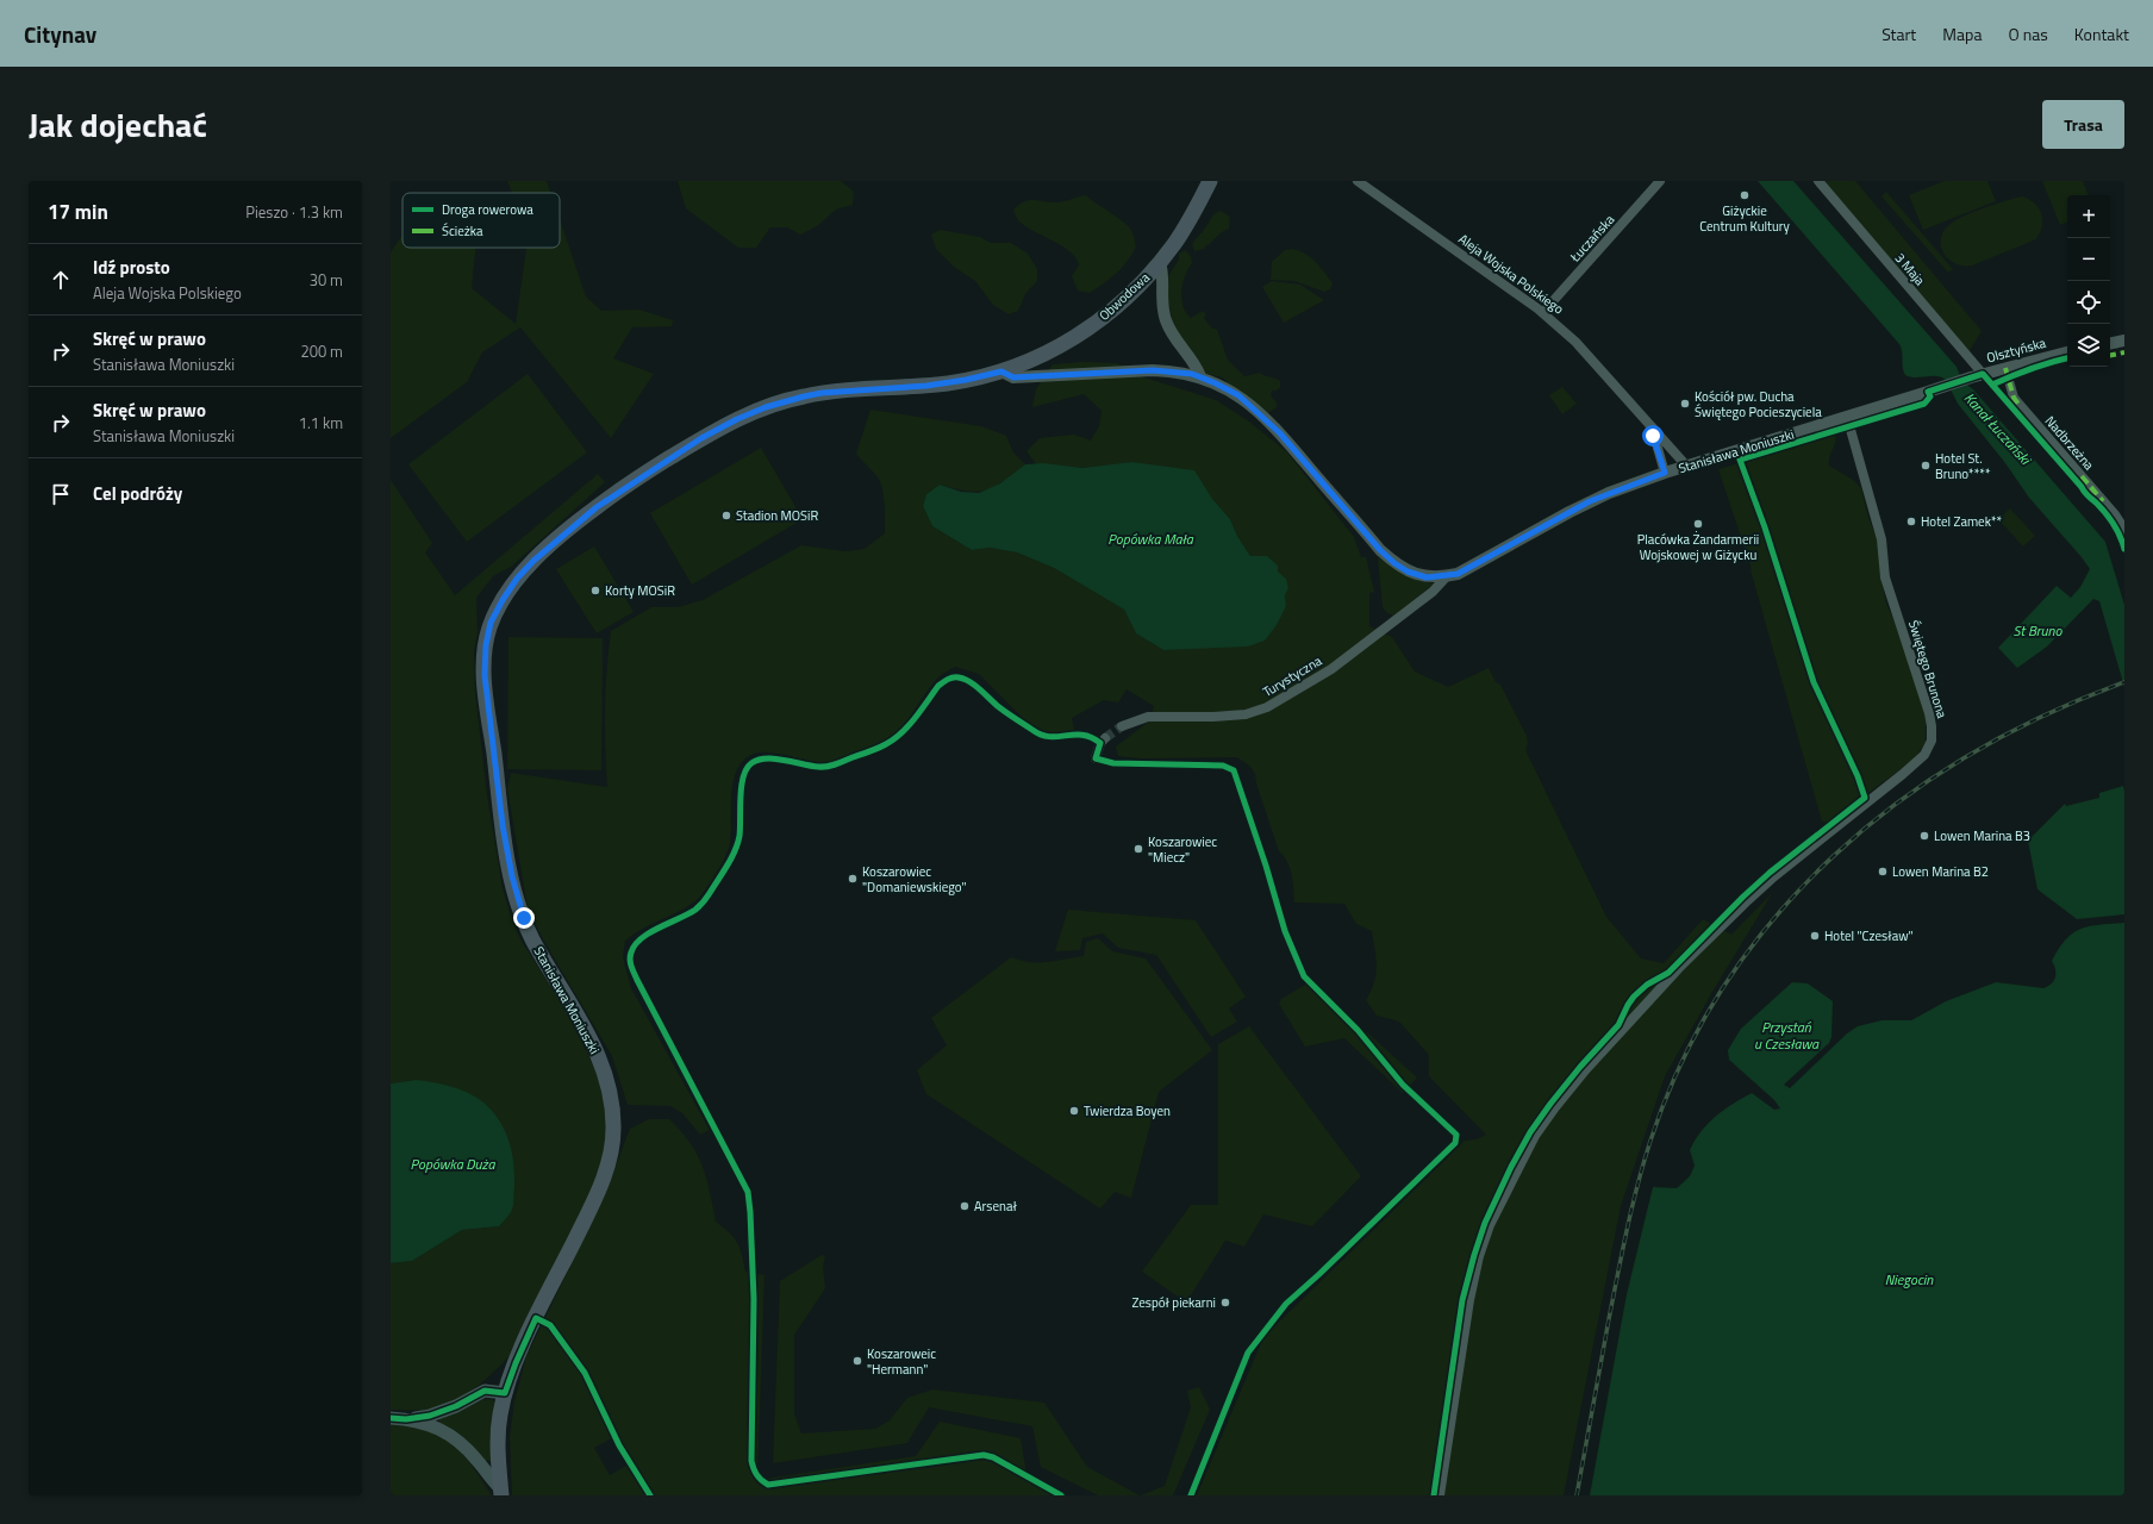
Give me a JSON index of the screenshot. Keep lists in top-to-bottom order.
{
  "streets": {
    "main road": ["Obwodowa", "Stanisława Moniuszki"],
    "street": [
      "Łuczańska",
      "3 Maja",
      "Aleja Wojska Polskiego",
      "Olsztyńska",
      "Nadbrzeżna",
      "Świętego Brunona",
      "Turystyczna"
    ]
  },
  "crossings": [
    ["Łuczańska", "Aleja Wojska Polskiego"],
    ["3 Maja", "Olsztyńska"],
    ["Aleja Wojska Polskiego", "Stanisława Moniuszki"],
    ["Obwodowa", "Stanisława Moniuszki"],
    ["Olsztyńska", "Nadbrzeżna"],
    ["Olsztyńska", "Stanisława Moniuszki"],
    ["Stanisława Moniuszki", "Świętego Brunona"],
    ["Stanisława Moniuszki", "Turystyczna"]
  ],
  "water": [
    "Kanał Łuczański",
    "Popówka Mała",
    "St Bruno",
    "Przystań u Czesława",
    "Popówka Duża",
    "Niegocin"
  ],
  "places": [
    "Giżyckie Centrum Kultury",
    "Kościół pw. Ducha Świętego Pocieszyciela",
    "Hotel St. Bruno****",
    "Stadion MOSiR",
    "Hotel Zamek**",
    "Placówka Żandarmerii Wojskowej w Giżycku",
    "Korty MOSiR",
    "Lowen Marina B3",
    "Koszarowiec \"Miecz\"",
    "Lowen Marina B2",
    "Koszarowiec \"Domaniewskiego\"",
    "Hotel \"Czesław\"",
    "Twierdza Boyen",
    "Arsenał",
    "Zespół piekarni",
    "Koszaroweic \"Hermann\""
  ],
  "legend": ["Droga rowerowa", "Ścieżka"],
  "page": {
    "header": "Citynav",
    "nav": [
      "Start",
      "Mapa",
      "O nas",
      "Kontakt"
    ],
    "title": "Jak dojechać",
    "buttons": "Trasa",
    "heading": ["17 min", "Pieszo · 1.3 km"],
    "map_buttons": ["+", "−"],
    "list": [
      ["Idź prosto", "Aleja Wojska Polskiego", "30 m"],
      ["Skręć w prawo", "Stanisława Moniuszki", "200 m"],
      ["Skręć w prawo", "Stanisława Moniuszki", "1.1 km"],
      "Cel podróży"
    ]
  }
}
